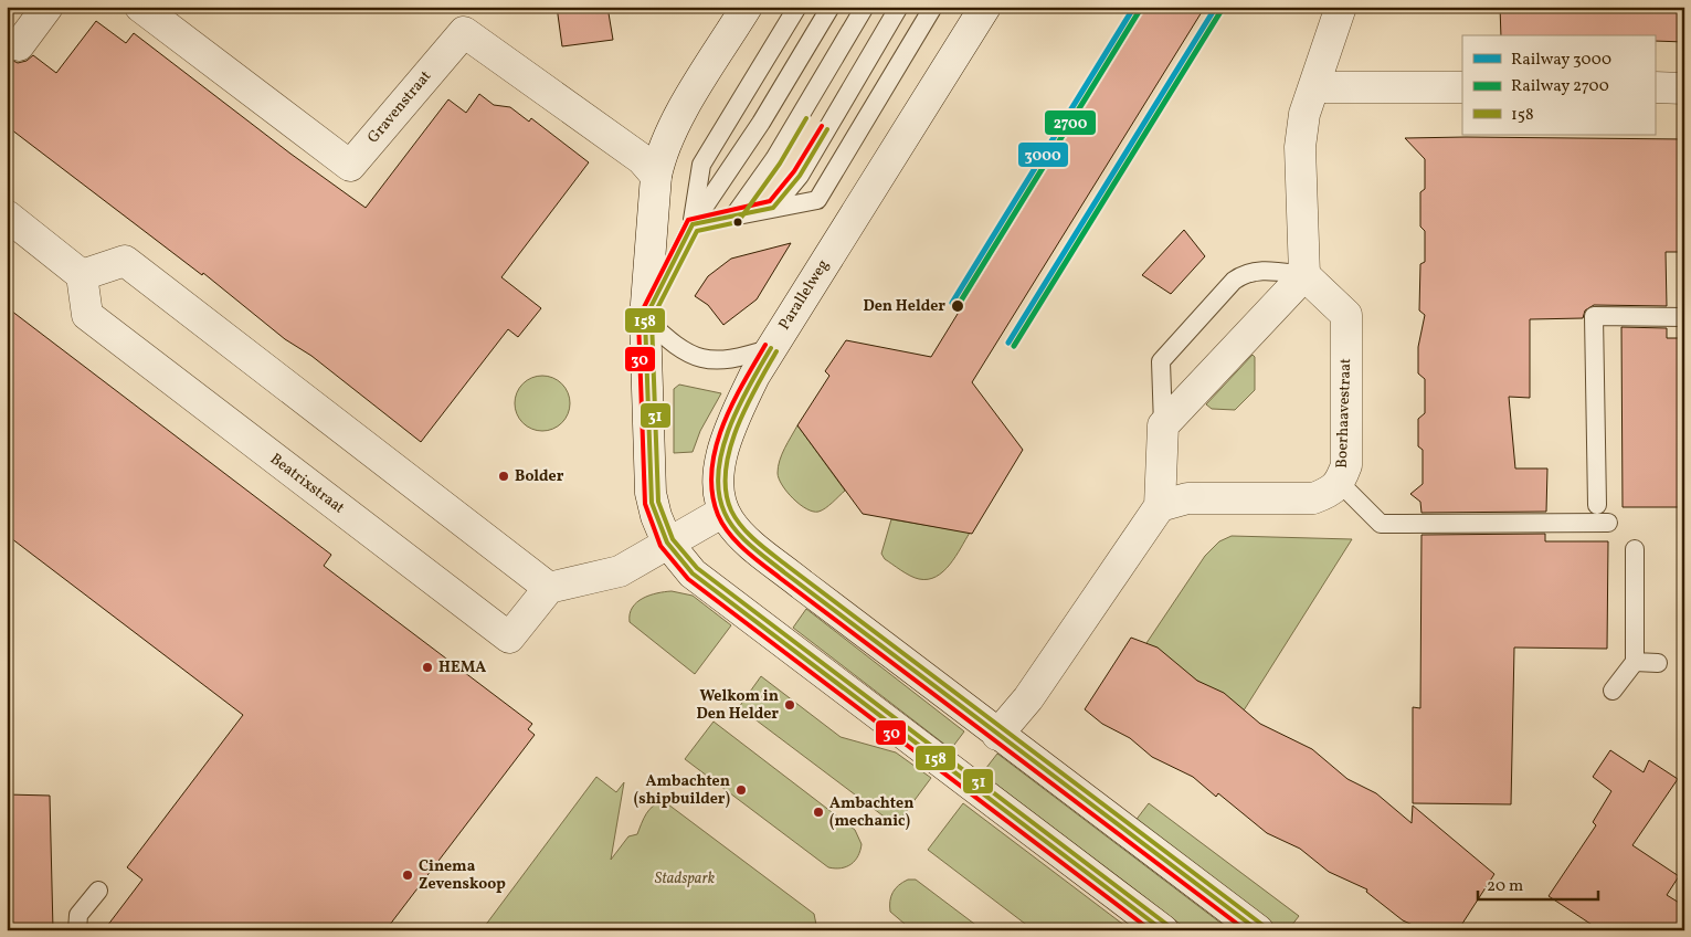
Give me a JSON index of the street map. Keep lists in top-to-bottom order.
{
  "streets": {
    "street": [
      "Gravenstraat",
      "Parallelweg",
      "Boerhaavestraat",
      "Beatrixstraat"
    ]
  },
  "parks": ["Stadspark"],
  "places": [
    "Den Helder",
    "Bolder",
    "HEMA",
    "Welkom in Den Helder",
    "Ambachten (shipbuilder)",
    "Ambachten (mechanic)",
    "Cinema Zevenskoop"
  ],
  "lines": [
    "rail line 3000",
    "rail line 2700",
    "transit line 31",
    "transit line 30",
    "transit line 158"
  ],
  "legend": ["Railway 3000", "Railway 2700", "158"],
  "scale_bar": "20 m"
}
